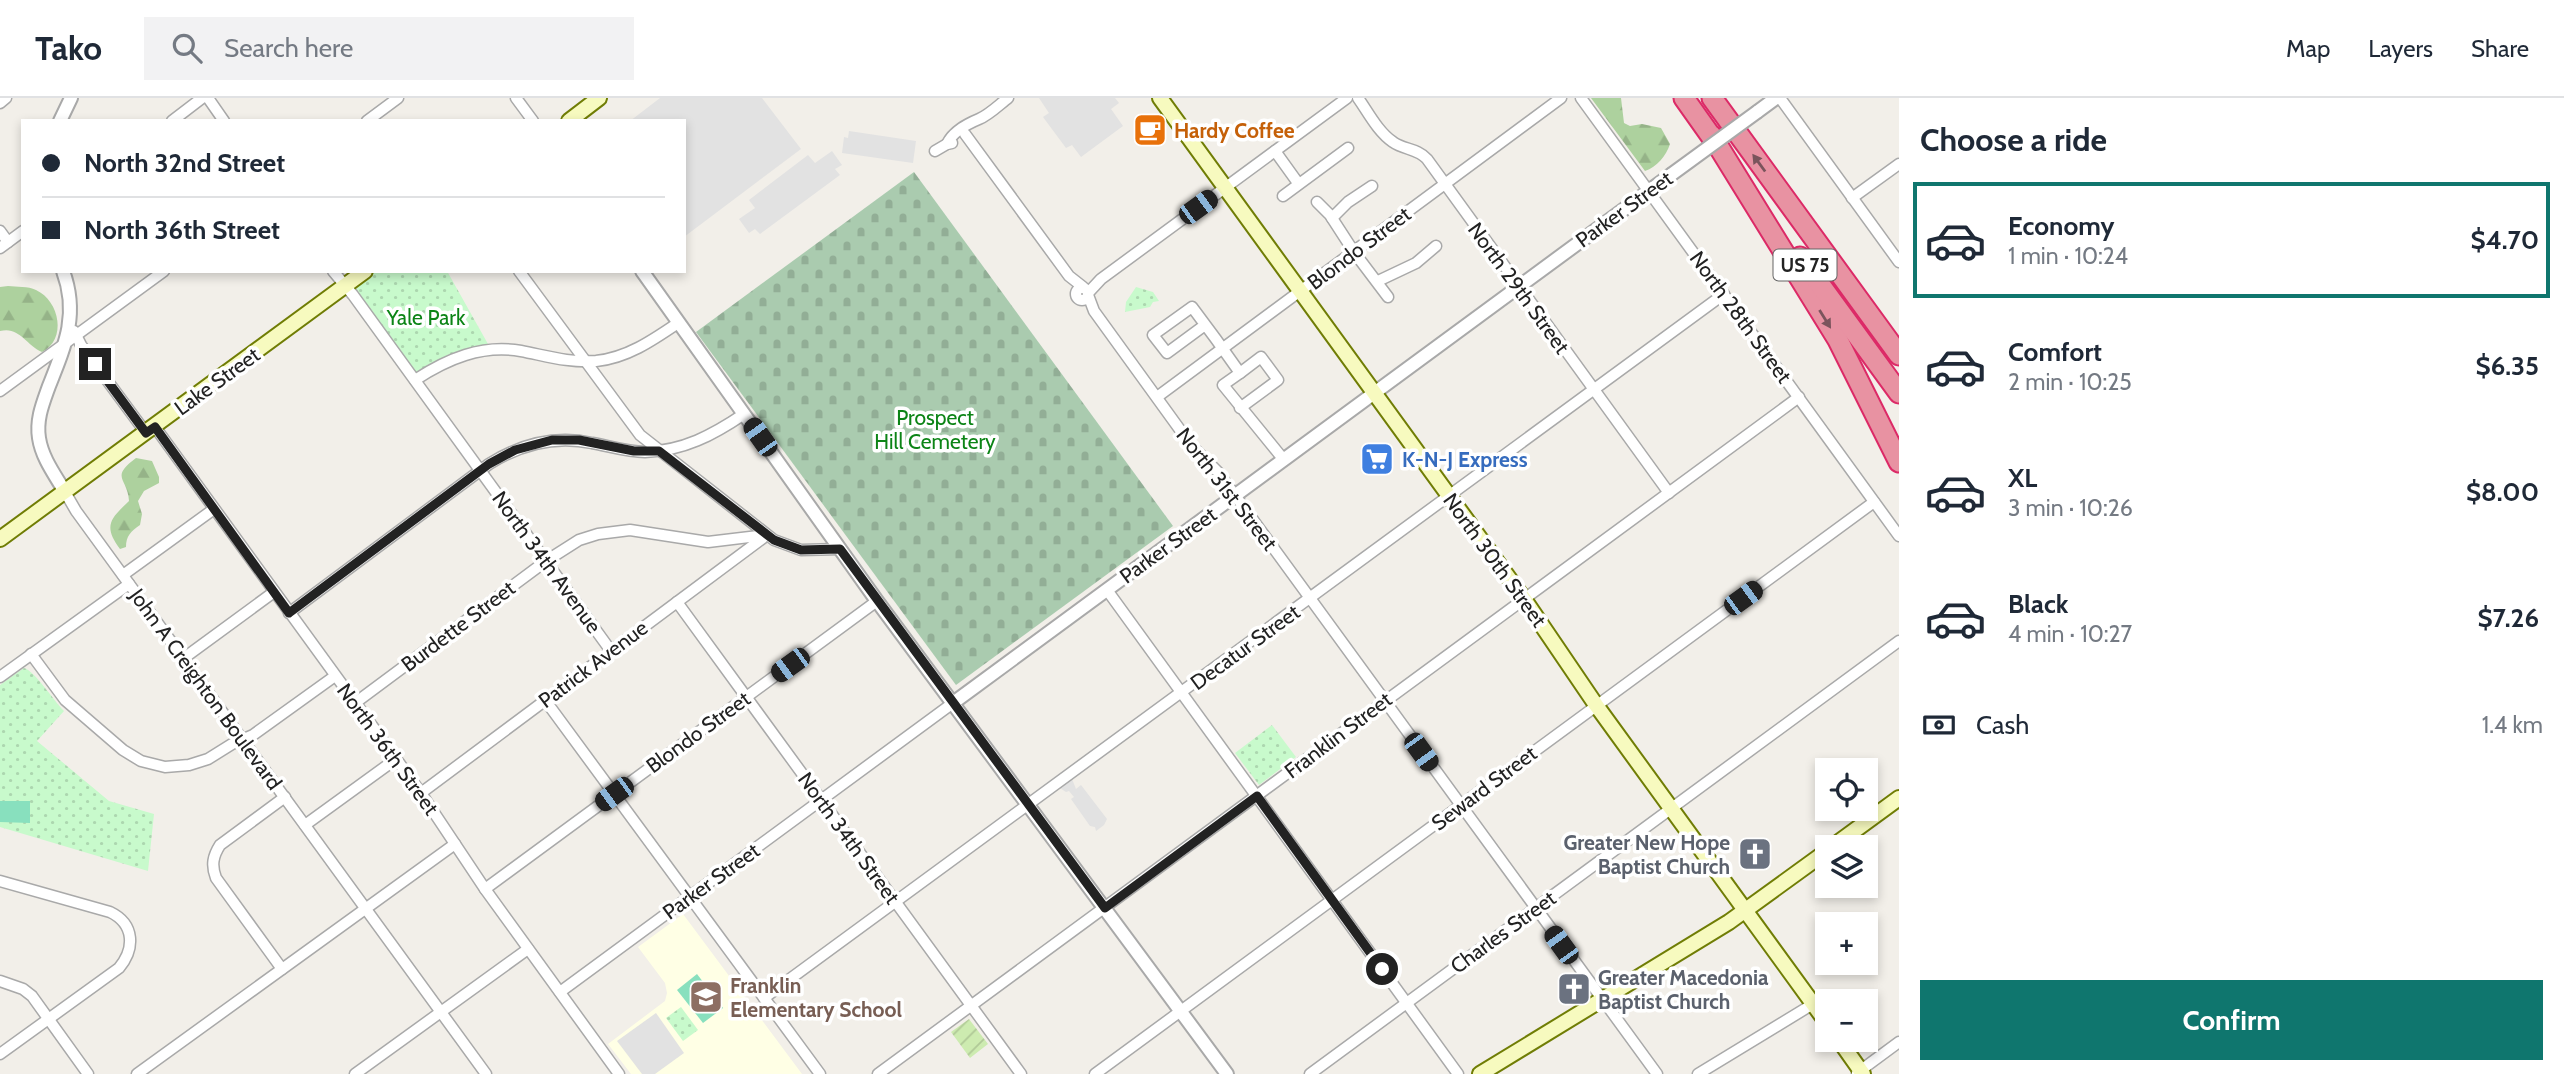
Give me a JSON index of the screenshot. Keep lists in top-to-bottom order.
{
  "streets": {
    "highway": ["US 75"],
    "main road": ["Lake Street", "North 30th Street"],
    "street": [
      "Parker Street",
      "Blondo Street",
      "North 29th Street",
      "North 28th Street",
      "North 31st Street",
      "North 34th Avenue",
      "Burdette Street",
      "Decatur Street",
      "Patrick Avenue",
      "John A Creighton Boulevard",
      "Franklin Street",
      "North 36th Street",
      "Seward Street",
      "North 34th Street",
      "Charles Street"
    ]
  },
  "crossings": [
    ["Parker Street", "North 29th Street"],
    ["Parker Street", "North 28th Street"],
    ["Parker Street", "North 31st Street"],
    ["Parker Street", "North 30th Street"],
    ["Parker Street", "North 36th Street"],
    ["Parker Street", "North 34th Street"],
    ["Blondo Street", "North 29th Street"],
    ["Blondo Street", "North 31st Street"],
    ["Blondo Street", "North 30th Street"],
    ["Blondo Street", "North 36th Street"],
    ["Blondo Street", "North 34th Street"],
    ["North 29th Street", "Decatur Street"],
    ["North 29th Street", "Franklin Street"],
    ["North 28th Street", "Decatur Street"],
    ["North 28th Street", "Franklin Street"],
    ["North 28th Street", "Seward Street"],
    ["Lake Street", "North 34th Avenue"],
    ["Lake Street", "John A Creighton Boulevard"],
    ["Lake Street", "North 36th Street"],
    ["North 31st Street", "Decatur Street"],
    ["North 31st Street", "Franklin Street"],
    ["North 31st Street", "Seward Street"],
    ["North 31st Street", "Charles Street"],
    ["North 30th Street", "Decatur Street"],
    ["North 30th Street", "Franklin Street"],
    ["North 30th Street", "Seward Street"],
    ["North 30th Street", "Charles Street"],
    ["North 34th Avenue", "Burdette Street"],
    ["North 34th Avenue", "Patrick Avenue"],
    ["Burdette Street", "Patrick Avenue"],
    ["Burdette Street", "North 36th Street"],
    ["Decatur Street", "North 34th Street"],
    ["Patrick Avenue", "North 36th Street"],
    ["Patrick Avenue", "North 34th Street"],
    ["John A Creighton Boulevard", "North 36th Street"],
    ["Franklin Street", "North 34th Street"]
  ],
  "parks": ["Yale Park", "Prospect Hill Cemetery"],
  "places": {
    "cafe": ["Hardy Coffee"],
    "supermarket": ["K-N-J Express"],
    "church": ["Greater New Hope Baptist Church", "Greater Macedonia Baptist Church"],
    "school or university": ["Franklin Elementary School"]
  },
  "page": {
    "header": "Tako",
    "search": "Search here",
    "nav": ["Map", "Layers", "Share"],
    "heading": "Choose a ride",
    "banner": ["North 32nd Street", "North 36th Street"],
    "list": [
      {
        "name": "Economy",
        "note": "1 min · 10:24",
        "value": "$4.70"
      },
      {
        "name": "Comfort",
        "note": "2 min · 10:25",
        "value": "$6.35"
      },
      {
        "name": "XL",
        "note": "3 min · 10:26",
        "value": "$8.00"
      },
      {
        "name": "Black",
        "note": "4 min · 10:27",
        "value": "$7.26"
      }
    ],
    "pay": ["Cash", "1.4 km"],
    "map_buttons": ["+", "−"],
    "buttons": "Confirm"
  }
}
